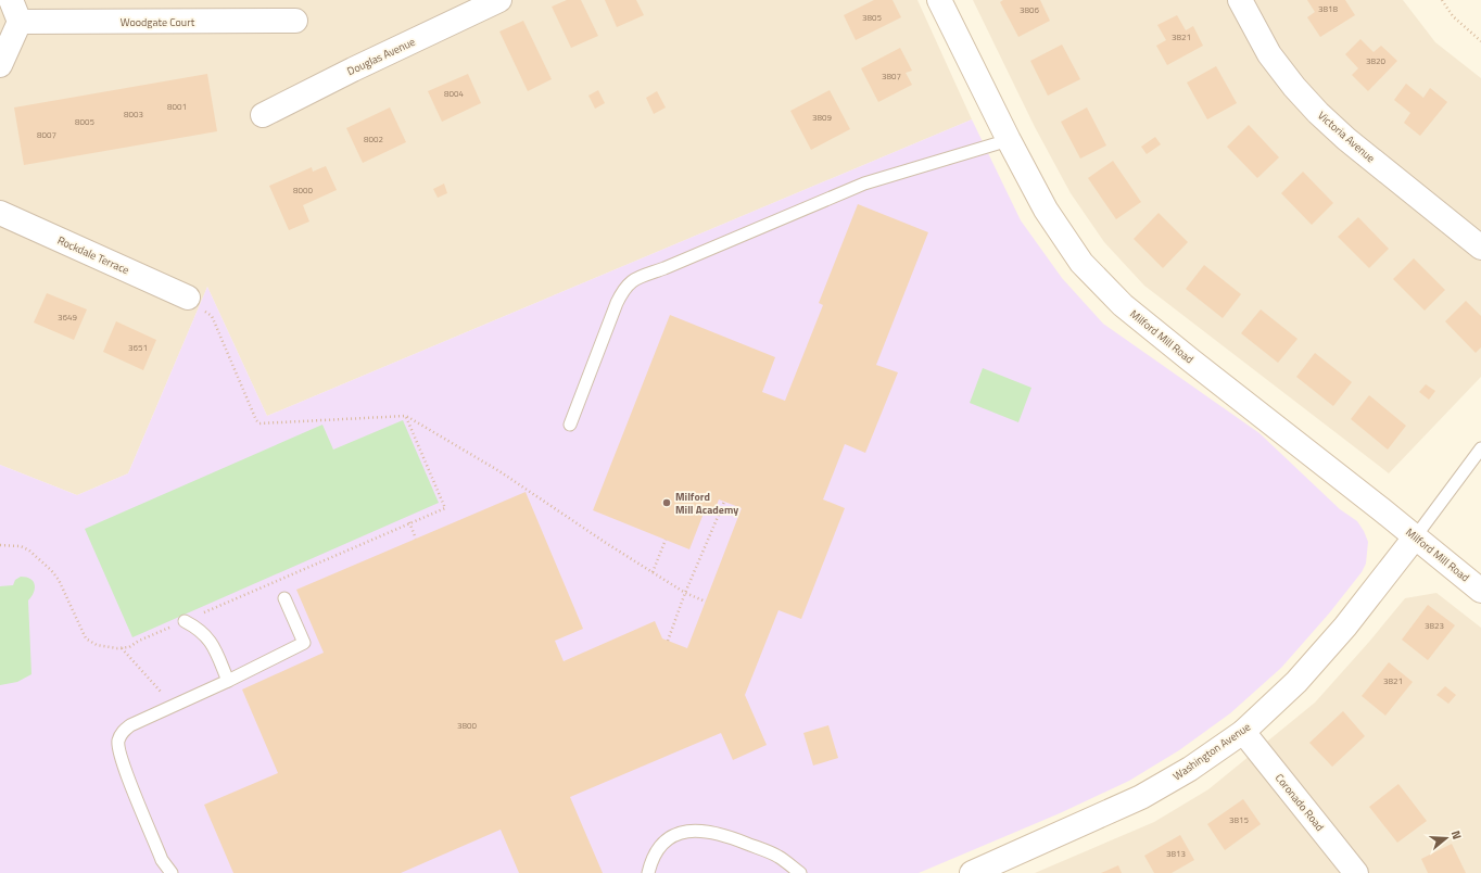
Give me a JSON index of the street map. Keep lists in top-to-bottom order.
{
  "streets": {
    "main road": [
      "Woodgate Court",
      "Douglas Avenue",
      "Victoria Avenue",
      "Rockdale Terrace",
      "Milford Mill Road",
      "Washington Avenue",
      "Coronado Road"
    ]
  },
  "crossings": [
    ["Milford Mill Road", "Washington Avenue"],
    ["Washington Avenue", "Coronado Road"]
  ],
  "places": ["Milford Mill Academy"],
  "house_numbers": [
    "3818",
    "3806",
    "3805",
    "3821",
    "3820",
    "3807",
    "8004",
    "8001",
    "8003",
    "3809",
    "8005",
    "8007",
    "8002",
    "8000",
    "3649",
    "3651",
    "3823",
    "3821",
    "3800",
    "3815",
    "3813"
  ],
  "north": "right"
}
